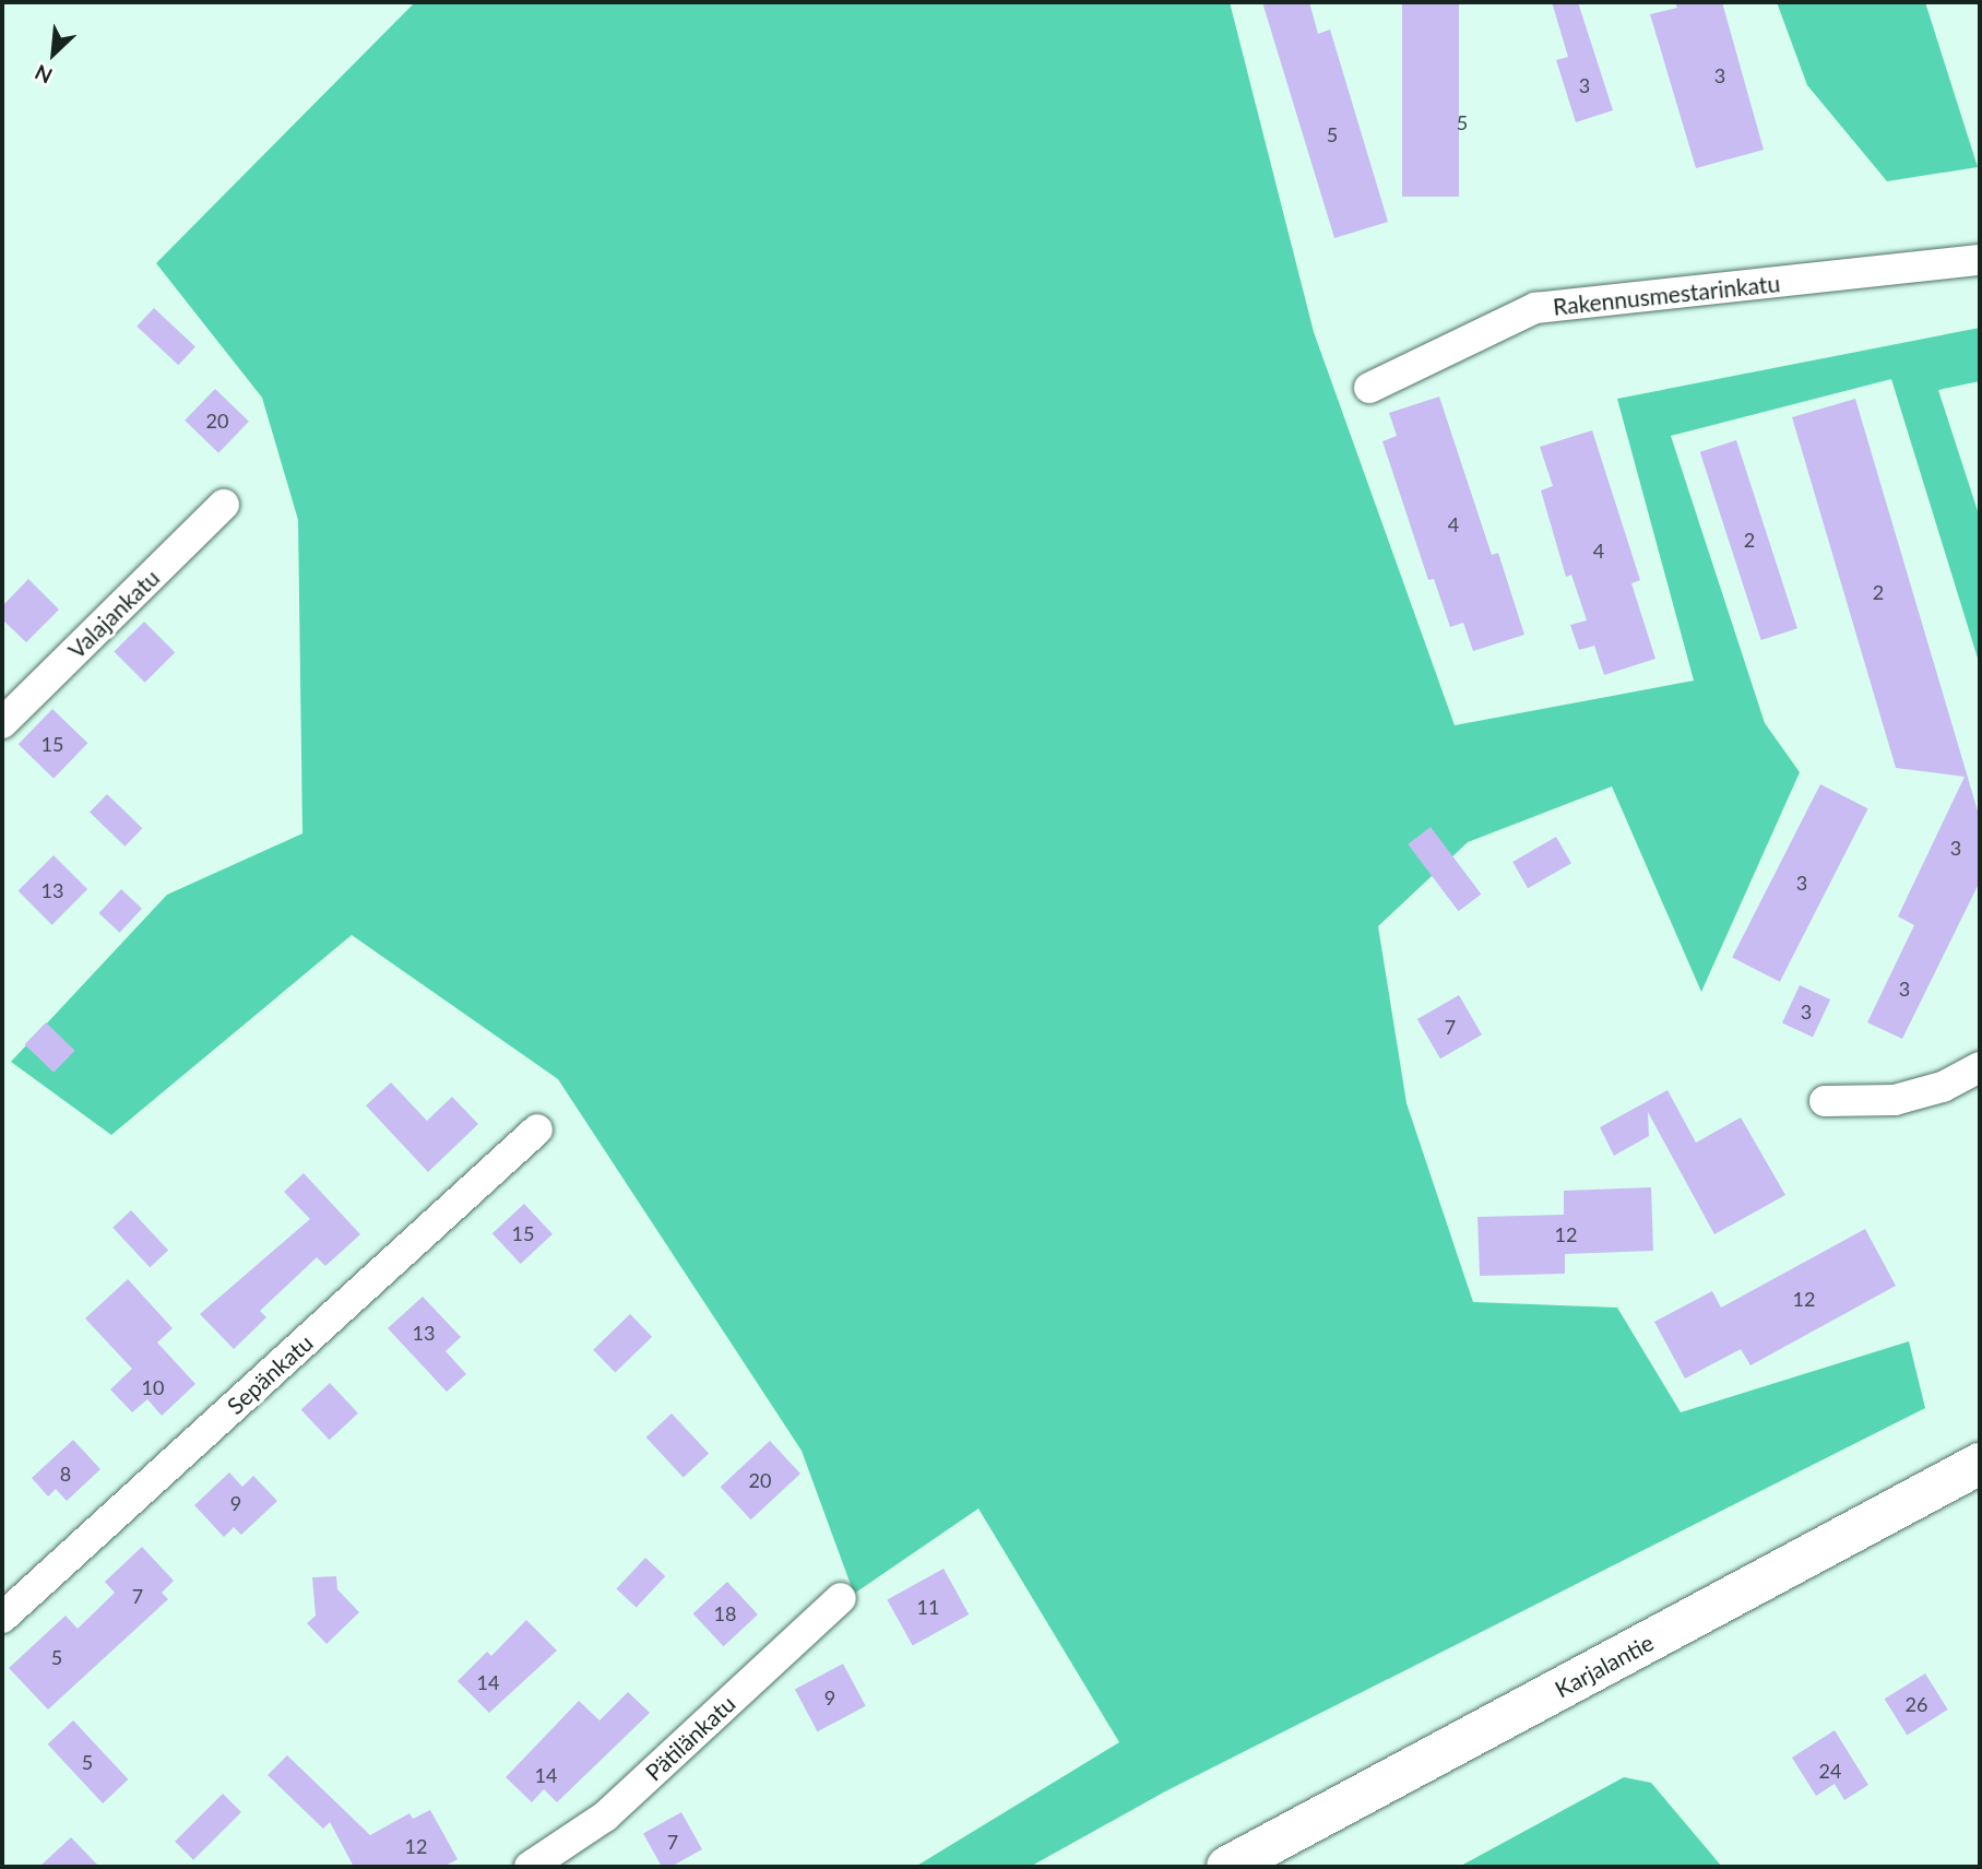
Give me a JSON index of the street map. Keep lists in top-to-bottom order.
{
  "streets": {
    "main road": ["Karjalantie"],
    "street": [
      "Rakennusmestarinkatu",
      "Valajankatu",
      "Sepänkatu",
      "Pätilänkatu"
    ]
  },
  "house_numbers": [
    "3",
    "3",
    "5",
    "5",
    "20",
    "4",
    "2",
    "4",
    "2",
    "15",
    "3",
    "3",
    "13",
    "3",
    "3",
    "7",
    "15",
    "12",
    "12",
    "13",
    "10",
    "8",
    "20",
    "9",
    "7",
    "11",
    "18",
    "5",
    "14",
    "9",
    "26",
    "5",
    "24",
    "14",
    "7",
    "12"
  ],
  "north": "bottom left"
}
